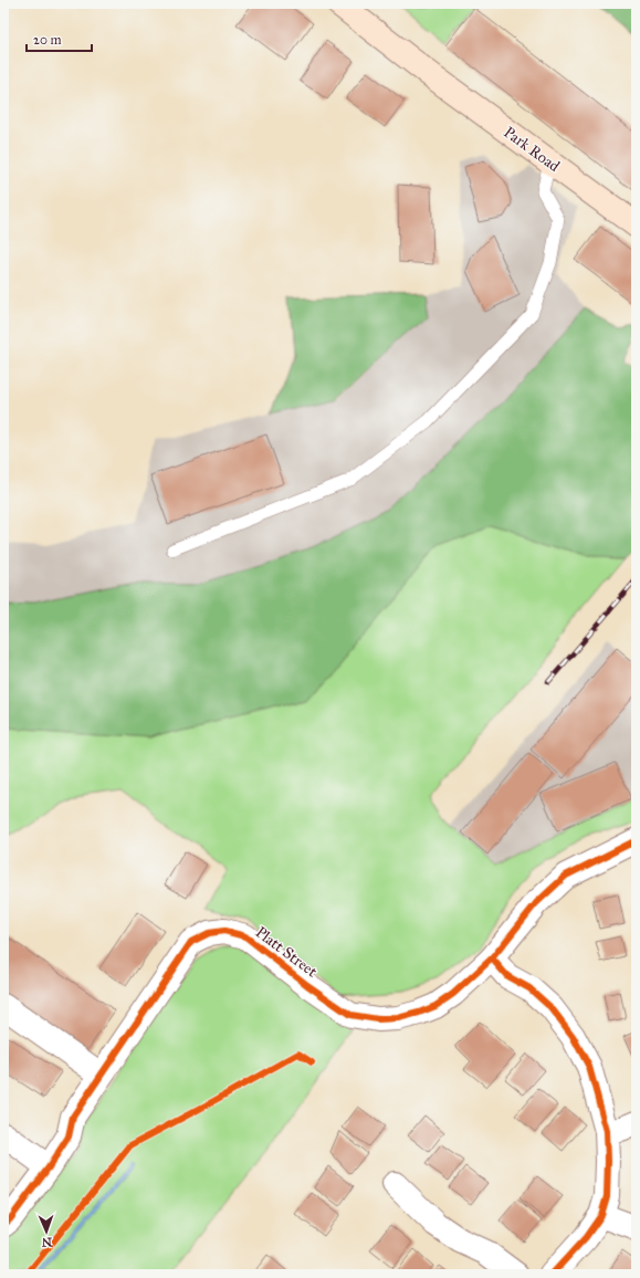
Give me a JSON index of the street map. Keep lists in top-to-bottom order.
{
  "streets": {
    "street": ["Park Road", "Platt Street"]
  },
  "scale_bar": "20 m",
  "north": "bottom"
}
